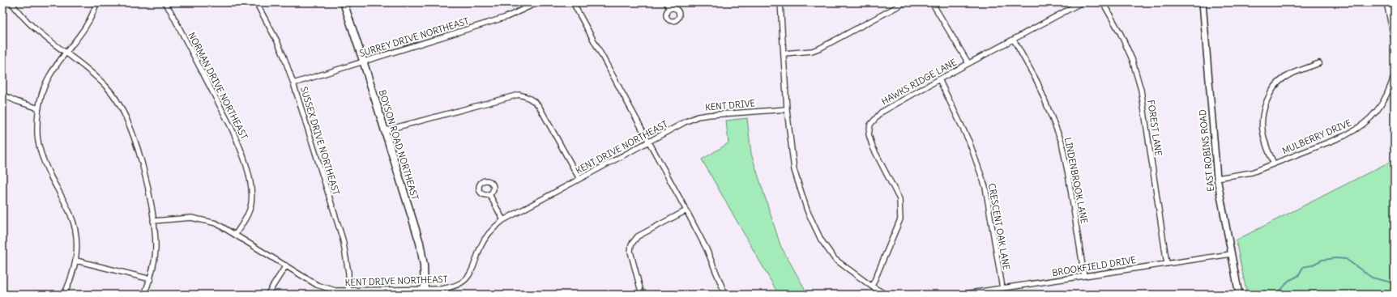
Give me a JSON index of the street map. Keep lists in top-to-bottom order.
{
  "streets": {
    "main road": ["BOYSON ROAD NORTHEAST"],
    "street": [
      "SURREY DRIVE NORTHEAST",
      "HAWKS RIDGE LANE",
      "NORMAN DRIVE NORTHEAST",
      "KENT DRIVE",
      "FOREST LANE",
      "MULBERRY DRIVE",
      "SUSSEX DRIVE NORTHEAST",
      "KENT DRIVE NORTHEAST",
      "EAST ROBINS ROAD",
      "LINDENBROOK LANE",
      "CRESCENT OAK LANE",
      "BROOKFIELD DRIVE"
    ]
  },
  "crossings": [
    ["SURREY DRIVE NORTHEAST", "SUSSEX DRIVE NORTHEAST"],
    ["SURREY DRIVE NORTHEAST", "BOYSON ROAD NORTHEAST"],
    ["HAWKS RIDGE LANE", "LINDENBROOK LANE"],
    ["HAWKS RIDGE LANE", "CRESCENT OAK LANE"],
    ["NORMAN DRIVE NORTHEAST", "KENT DRIVE NORTHEAST"],
    ["KENT DRIVE", "KENT DRIVE NORTHEAST"],
    ["FOREST LANE", "BROOKFIELD DRIVE"],
    ["MULBERRY DRIVE", "EAST ROBINS ROAD"],
    ["SUSSEX DRIVE NORTHEAST", "KENT DRIVE NORTHEAST"],
    ["BOYSON ROAD NORTHEAST", "KENT DRIVE NORTHEAST"],
    ["EAST ROBINS ROAD", "BROOKFIELD DRIVE"],
    ["LINDENBROOK LANE", "BROOKFIELD DRIVE"],
    ["CRESCENT OAK LANE", "BROOKFIELD DRIVE"]
  ]
}
